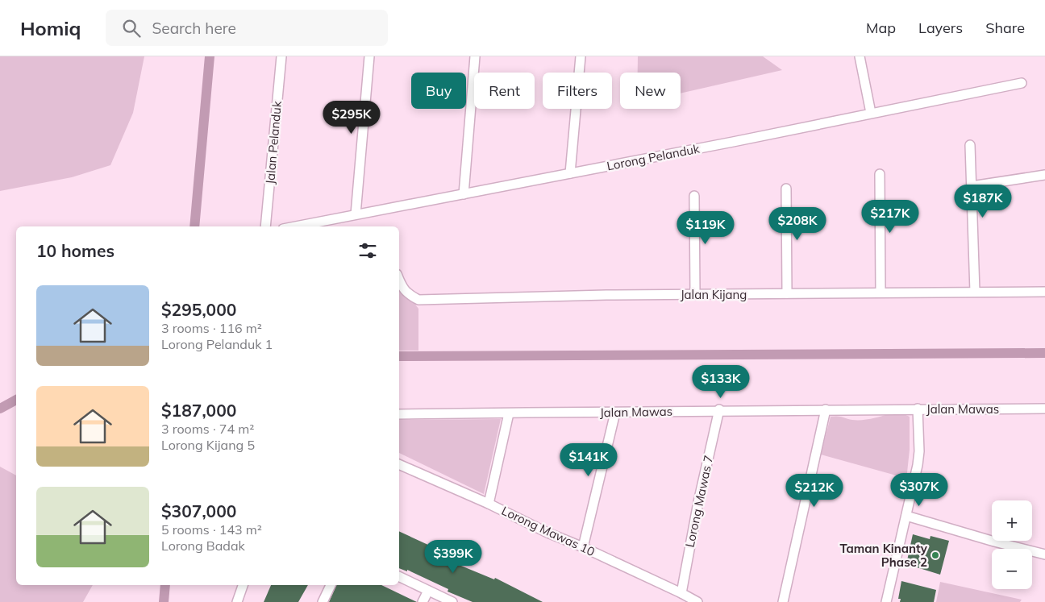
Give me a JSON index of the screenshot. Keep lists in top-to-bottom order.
{
  "streets": {
    "street": [
      "Jalan Pelanduk",
      "Lorong Pelanduk",
      "Jalan Kijang",
      "Jalan Mawas",
      "Lorong Mawas 7",
      "Lorong Mawas 10"
    ]
  },
  "crossings": [
    ["Jalan Mawas", "Lorong Mawas 7"],
    ["Lorong Mawas 7", "Lorong Mawas 10"]
  ],
  "places": ["Taman Kinanty Phase 2"],
  "page": {
    "header": "Homiq",
    "search": "Search here",
    "nav": ["Map", "Layers", "Share"],
    "chip": [
      "Buy",
      "Rent",
      "Filters",
      "New"
    ],
    "price": [
      "$295K",
      "$187K",
      "$217K",
      "$208K",
      "$119K",
      "$133K",
      "$141K",
      "$307K",
      "$212K",
      "$399K"
    ],
    "heading": "10 homes",
    "list": [
      {
        "name": "$295,000",
        "note": "3 rooms · 116 m² · Lorong Pelanduk 1"
      },
      {
        "name": "$187,000",
        "note": "3 rooms · 74 m² · Lorong Kijang 5"
      },
      {
        "name": "$307,000",
        "note": "5 rooms · 143 m² · Lorong Badak"
      }
    ],
    "map_buttons": ["+", "−"]
  }
}
